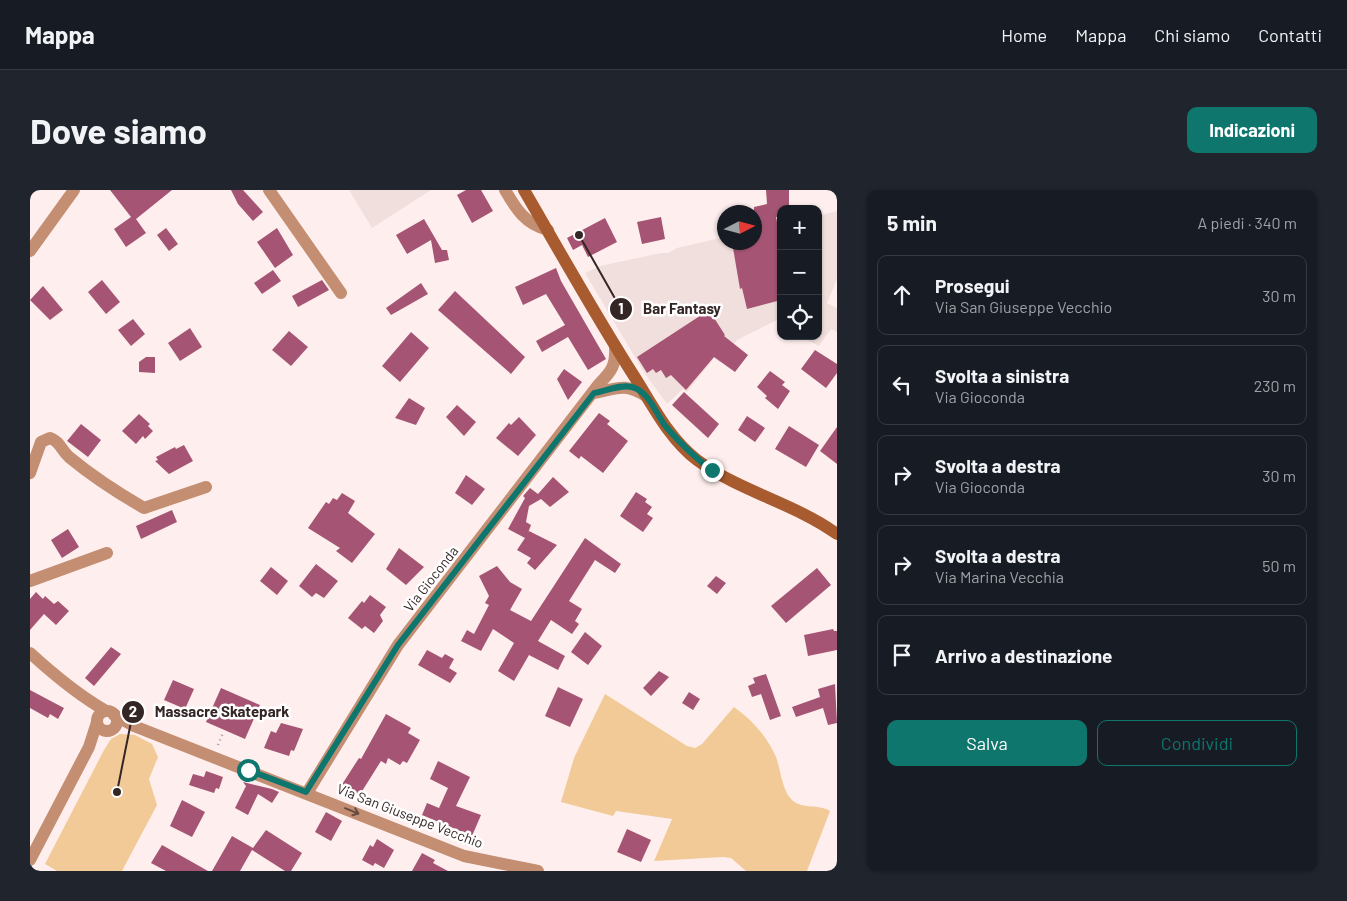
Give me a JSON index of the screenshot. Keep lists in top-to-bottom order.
{
  "streets": {
    "street": ["Via Gioconda", "Via San Giuseppe Vecchio"]
  },
  "crossings": [
    ["Via Gioconda", "Via San Giuseppe Vecchio"]
  ],
  "one_way": ["Via San Giuseppe Vecchio"],
  "places": ["Bar Fantasy", "Massacre Skatepark"],
  "north": "right",
  "page": {
    "header": "Mappa",
    "nav": [
      "Home",
      "Mappa",
      "Chi siamo",
      "Contatti"
    ],
    "buttons": [
      "Indicazioni",
      ["Salva", "Condividi"]
    ],
    "title": "Dove siamo",
    "heading": ["5 min", "A piedi · 340 m"],
    "map_buttons": ["+", "−"],
    "list": [
      ["Prosegui", "Via San Giuseppe Vecchio", "30 m"],
      ["Svolta a sinistra", "Via Gioconda", "230 m"],
      ["Svolta a destra", "Via Gioconda", "30 m"],
      ["Svolta a destra", "Via Marina Vecchia", "50 m"],
      "Arrivo a destinazione"
    ]
  }
}
